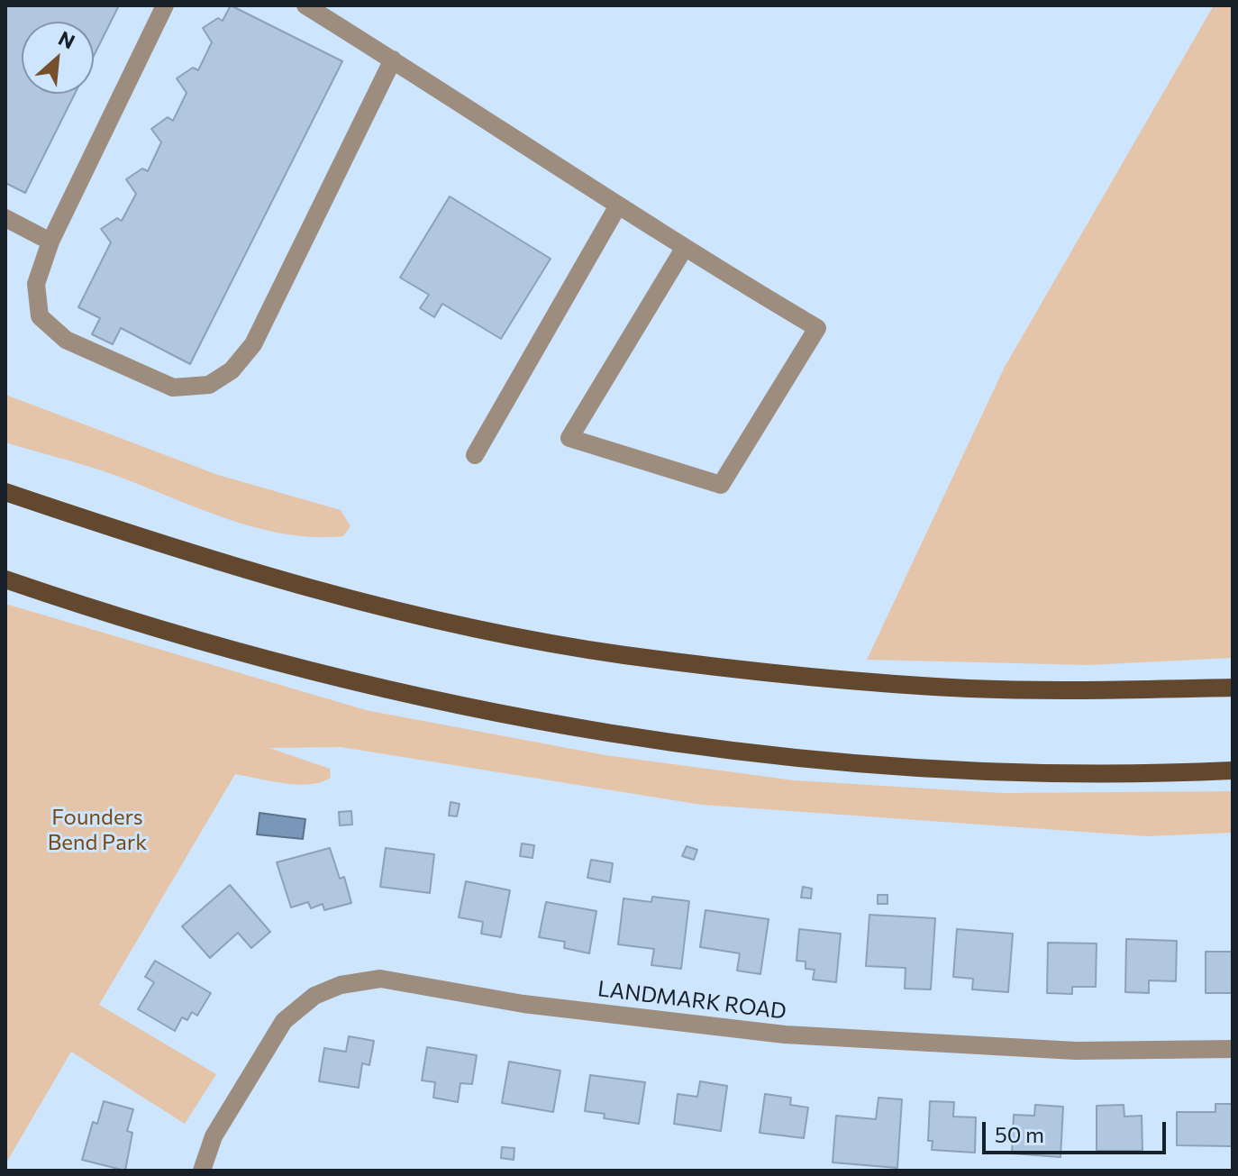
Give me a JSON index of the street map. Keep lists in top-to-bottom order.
{
  "streets": {
    "street": ["LANDMARK ROAD"]
  },
  "parks": ["Founders Bend Park"],
  "scale_bar": "50 m",
  "north": "top right"
}
